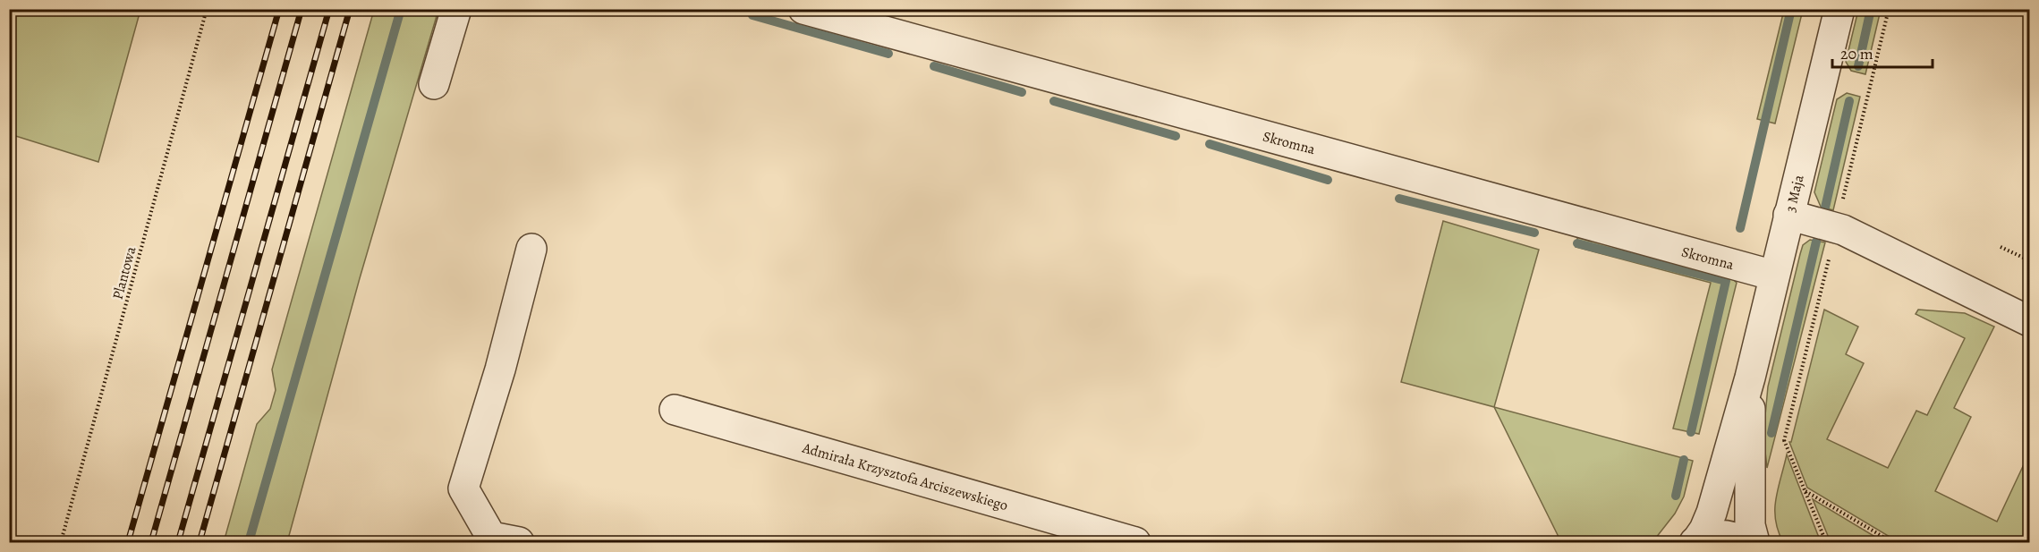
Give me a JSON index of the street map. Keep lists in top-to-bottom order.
{
  "streets": {
    "street": ["Skromna", "3 Maja", "Admirała Krzysztofa Arciszewskiego"],
    "path": ["Plantowa"]
  },
  "crossings": [
    ["Skromna", "3 Maja"]
  ],
  "scale_bar": "20 m"
}
